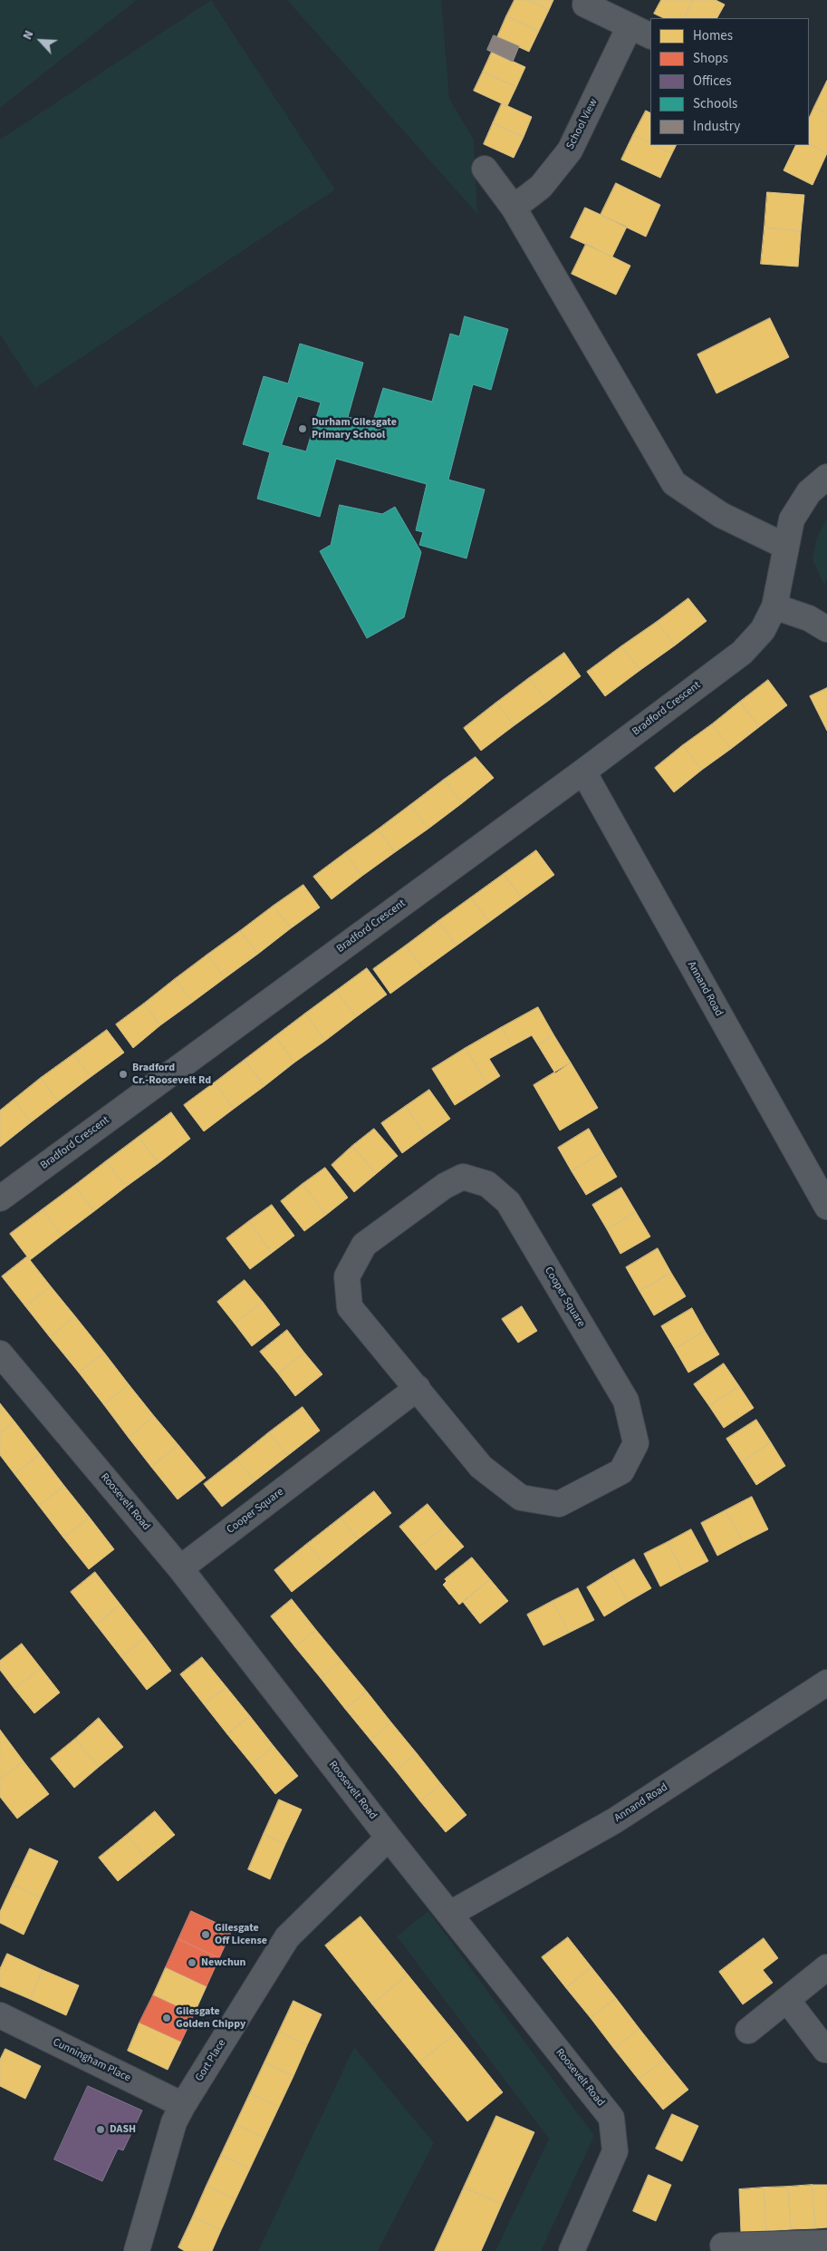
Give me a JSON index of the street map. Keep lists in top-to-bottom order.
{
  "streets": {
    "street": [
      "School View",
      "Bradford Crescent",
      "Annand Road",
      "Cooper Square",
      "Roosevelt Road",
      "Cunningham Place",
      "Gort Place"
    ]
  },
  "crossings": [
    ["Bradford Crescent", "Annand Road"],
    ["Annand Road", "Roosevelt Road"],
    ["Cooper Square", "Roosevelt Road"],
    ["Roosevelt Road", "Gort Place"],
    ["Cunningham Place", "Gort Place"]
  ],
  "places": [
    "Durham Gilesgate Primary School",
    "Bradford Cr.-Roosevelt Rd",
    "Gilesgate Off License",
    "Newchun",
    "Gilesgate Golden Chippy",
    "DASH"
  ],
  "legend": [
    "Homes",
    "Shops",
    "Offices",
    "Schools",
    "Industry"
  ],
  "north": "top left"
}
